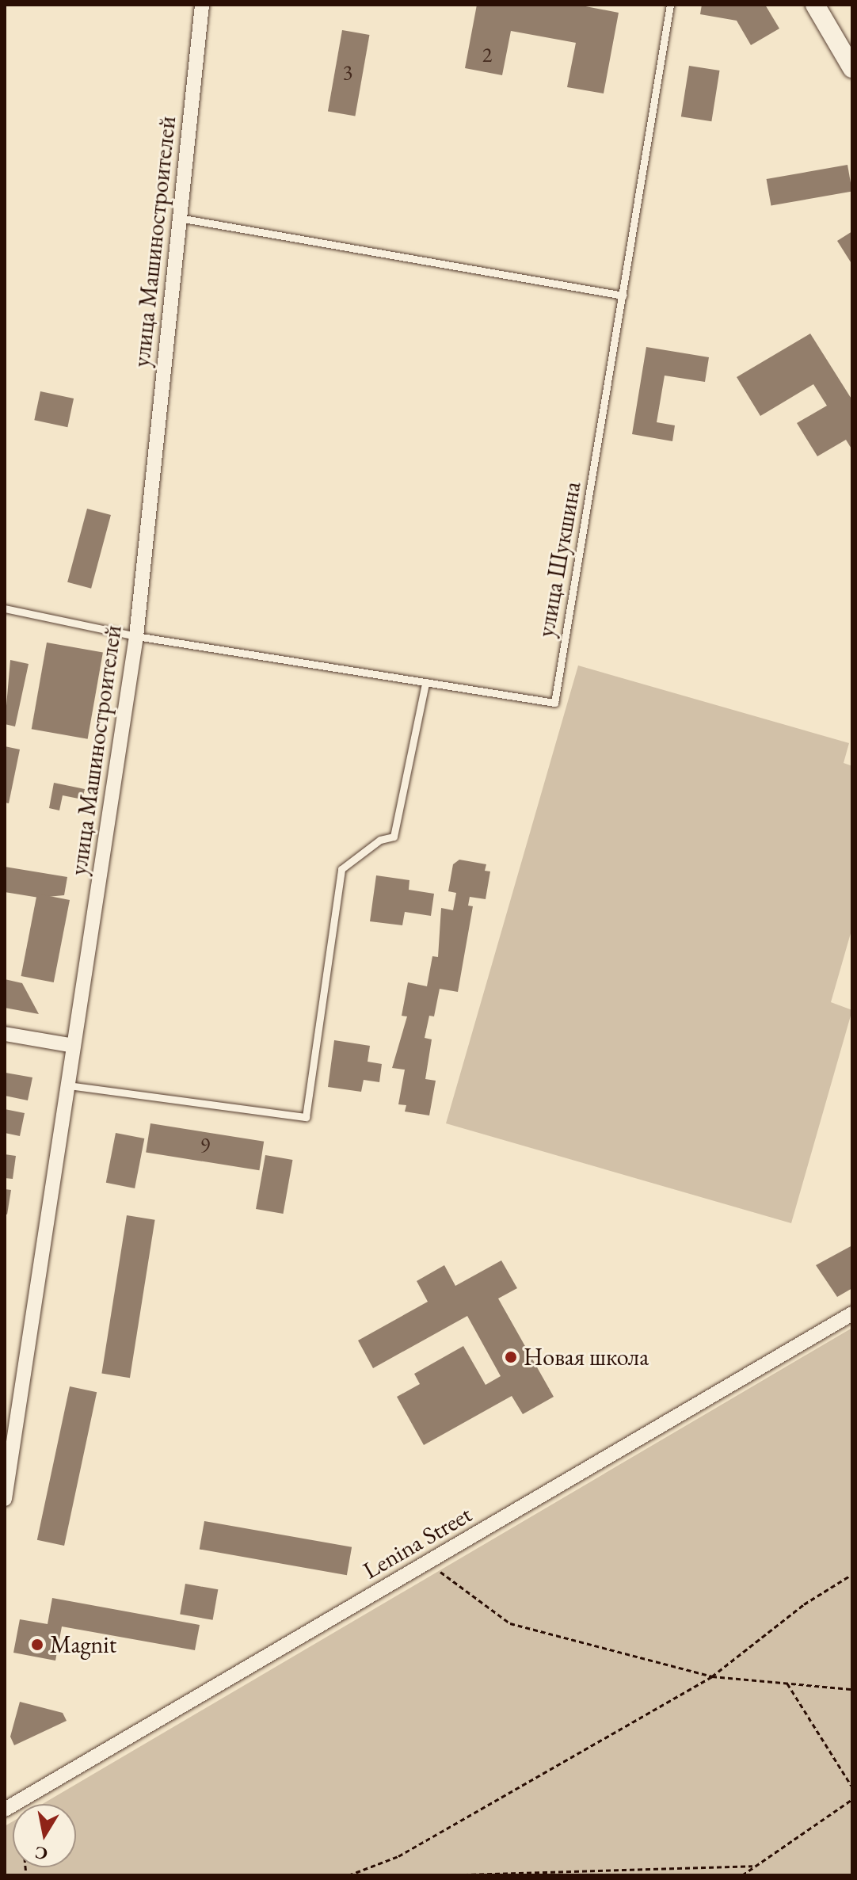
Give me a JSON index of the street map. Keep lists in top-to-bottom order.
{
  "streets": {
    "street": ["улица Машиностроителей", "Lenina Street"],
    "lane": ["улица Шукшина"]
  },
  "crossings": [
    ["улица Машиностроителей", "улица Шукшина"]
  ],
  "places": ["Новая школа", "Magnit"],
  "house_numbers": ["2", "3", "9"],
  "north": "bottom"
}
